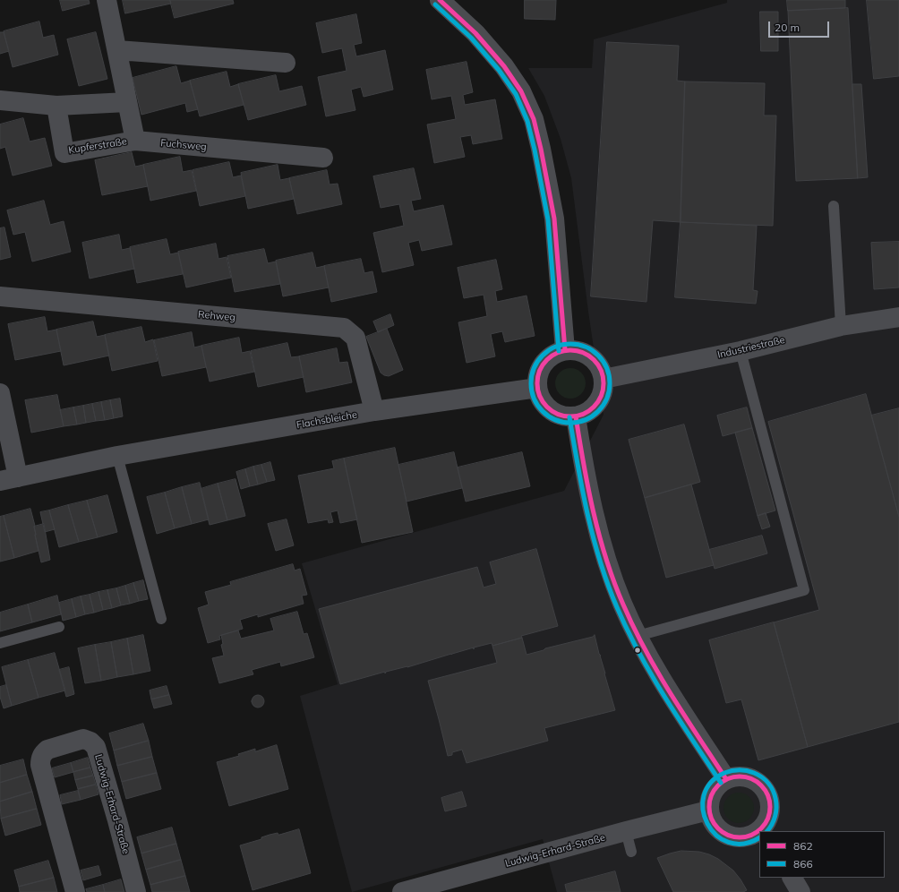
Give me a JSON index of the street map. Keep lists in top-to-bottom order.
{
  "streets": {
    "street": [
      "Fuchsweg",
      "Kupferstraße",
      "Rehweg",
      "Industriestraße",
      "Flachsbleiche",
      "Ludwig-Erhard-Straße"
    ]
  },
  "crossings": [
    ["Fuchsweg", "Kupferstraße"],
    ["Rehweg", "Flachsbleiche"],
    ["Industriestraße", "Flachsbleiche"]
  ],
  "lines": ["transit line 862", "transit line 866"],
  "legend": ["862", "866"],
  "scale_bar": "20 m"
}
